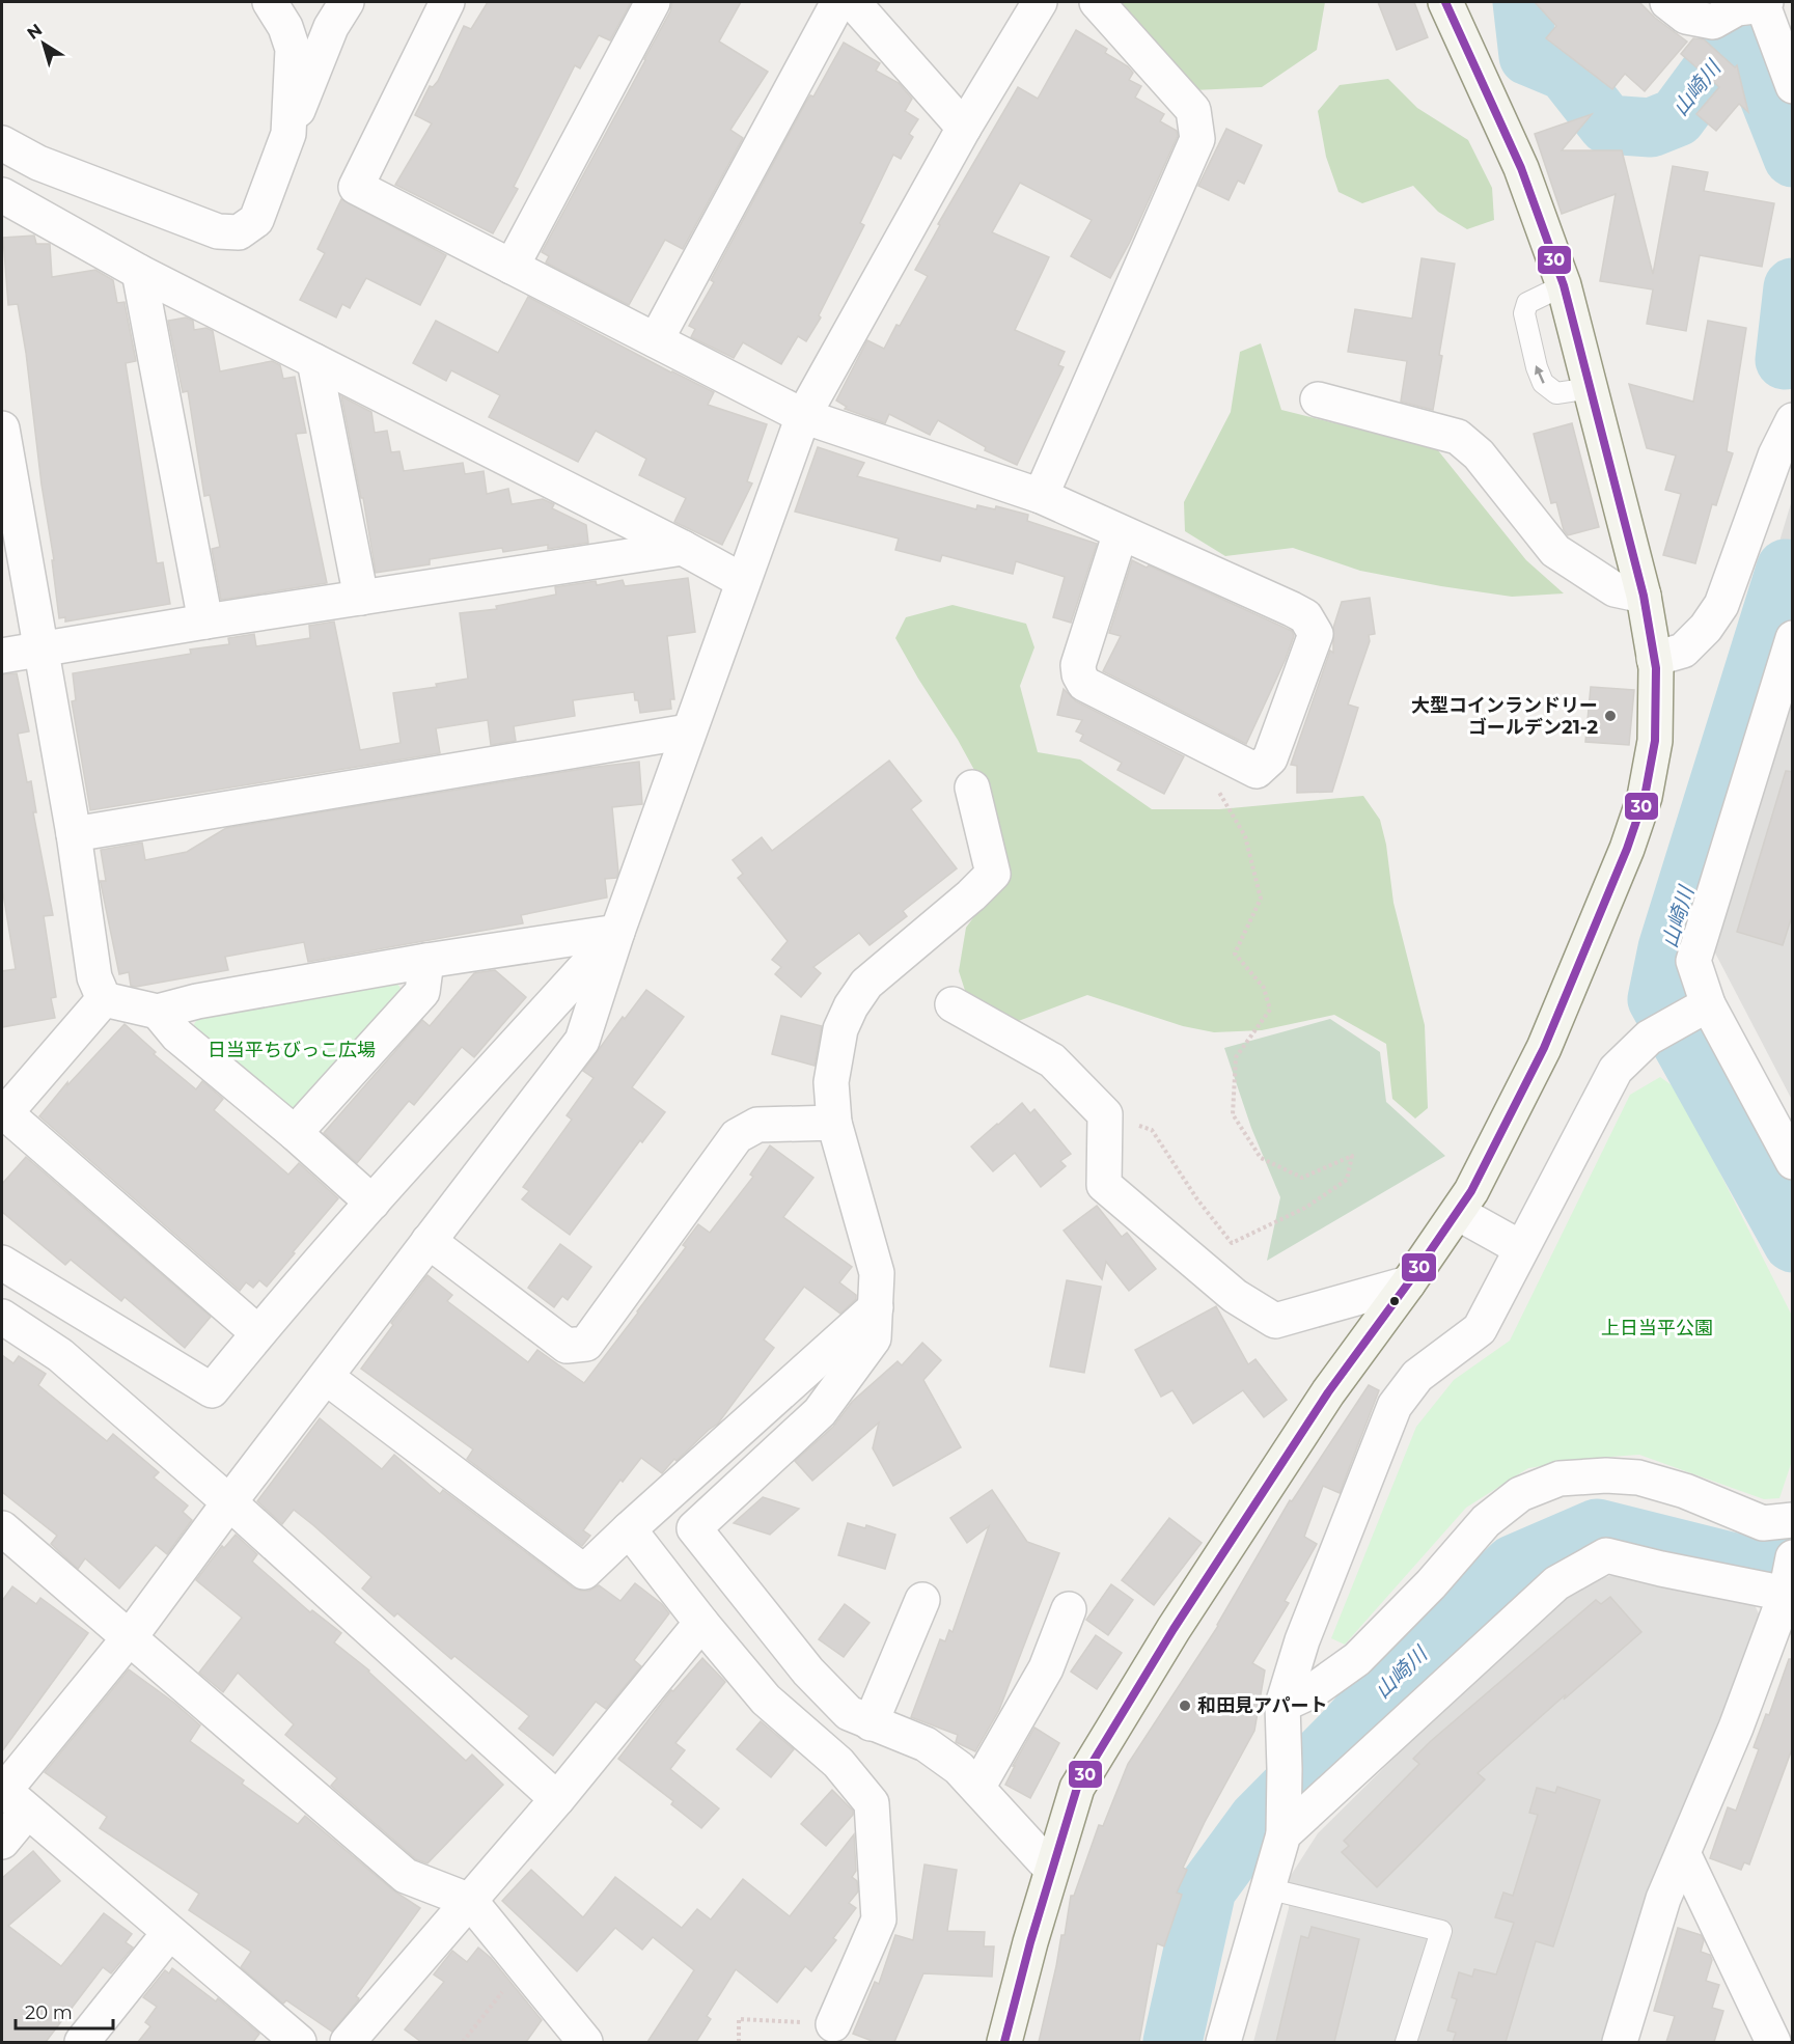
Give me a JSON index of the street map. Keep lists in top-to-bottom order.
{
  "water": ["山崎川"],
  "parks": ["日当平ちびっこ広場", "上日当平公園"],
  "places": ["大型コインランドリー ゴールデン21-2", "和田見アパート"],
  "lines": ["transit line 30"],
  "scale_bar": "20 m",
  "north": "top left"
}
